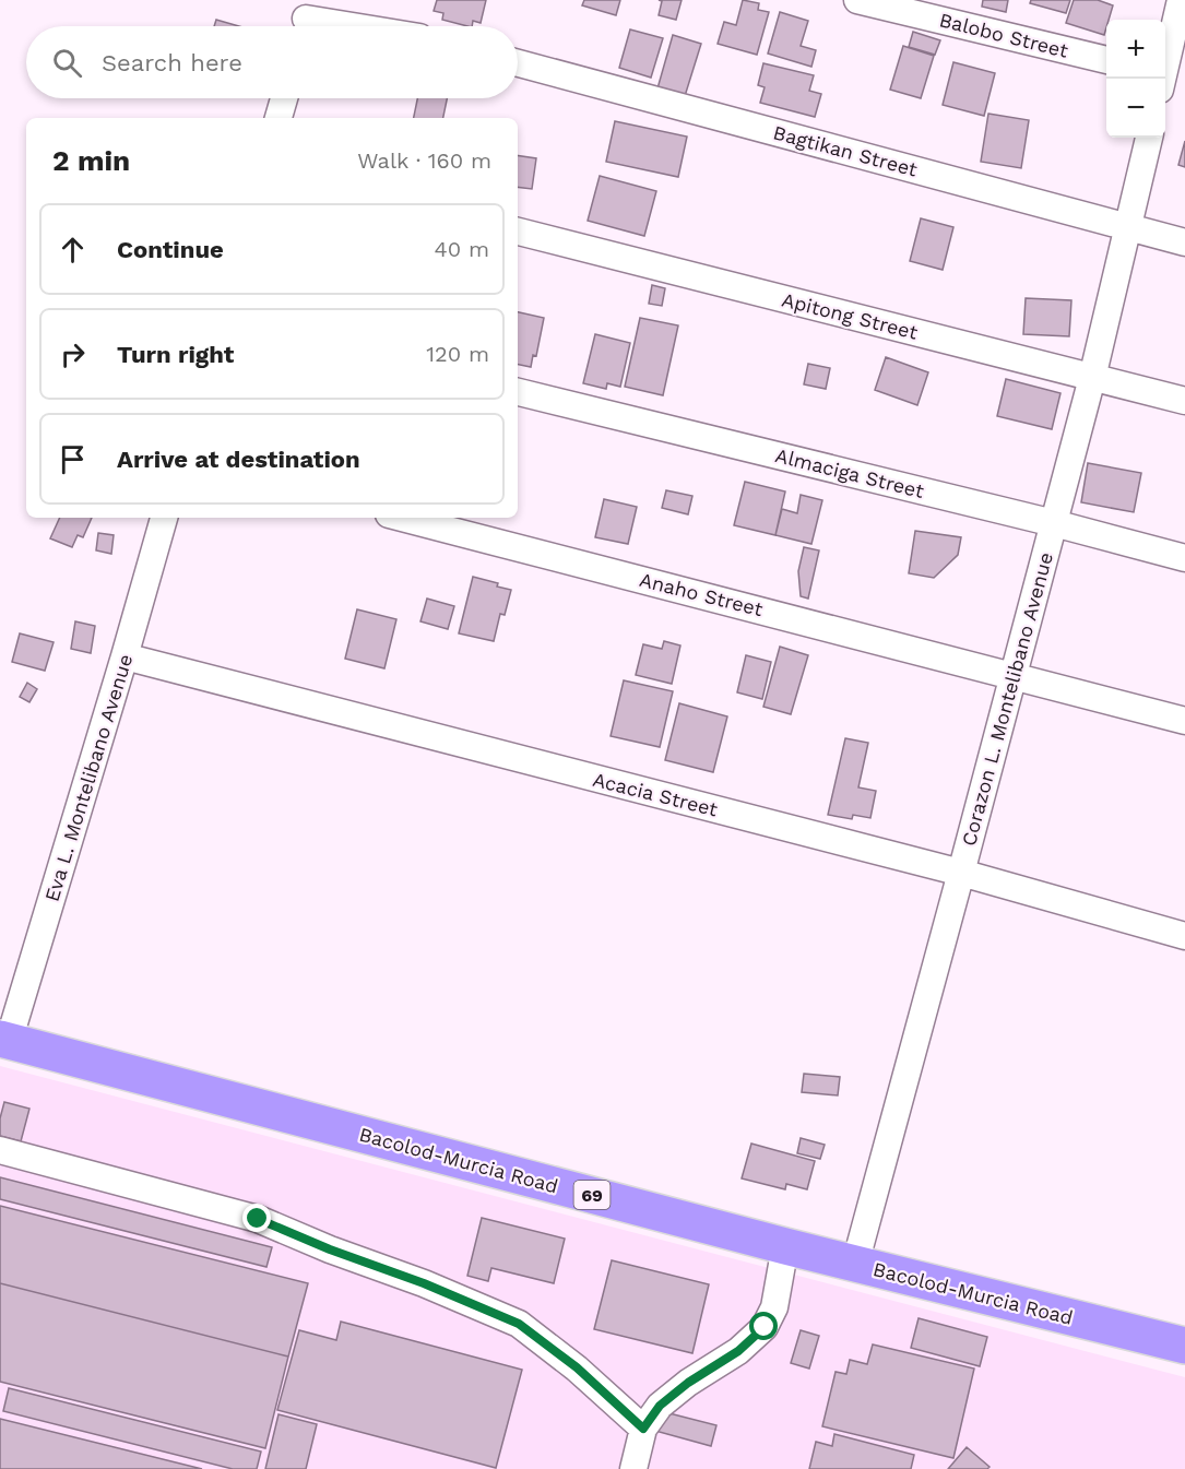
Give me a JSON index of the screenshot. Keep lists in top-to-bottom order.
{
  "streets": {
    "highway": ["Bacolod-Murcia Road", "69"],
    "street": [
      "Balobo Street",
      "Bagtikan Street",
      "Apitong Street",
      "Almaciga Street",
      "Anaho Street",
      "Corazon L. Montelibano Avenue",
      "Eva L. Montelibano Avenue",
      "Acacia Street"
    ]
  },
  "crossings": [
    ["Bagtikan Street", "Corazon L. Montelibano Avenue"],
    ["Apitong Street", "Corazon L. Montelibano Avenue"],
    ["Almaciga Street", "Corazon L. Montelibano Avenue"],
    ["Anaho Street", "Corazon L. Montelibano Avenue"],
    ["Corazon L. Montelibano Avenue", "Acacia Street"],
    ["Corazon L. Montelibano Avenue", "Bacolod-Murcia Road"],
    ["Eva L. Montelibano Avenue", "Acacia Street"],
    ["Eva L. Montelibano Avenue", "Bacolod-Murcia Road"]
  ],
  "page": {
    "map_buttons": ["+", "−"],
    "search": "Search here",
    "heading": ["2 min", "Walk · 160 m"],
    "list": [
      ["Continue", "40 m"],
      ["Turn right", "120 m"],
      "Arrive at destination"
    ]
  }
}
